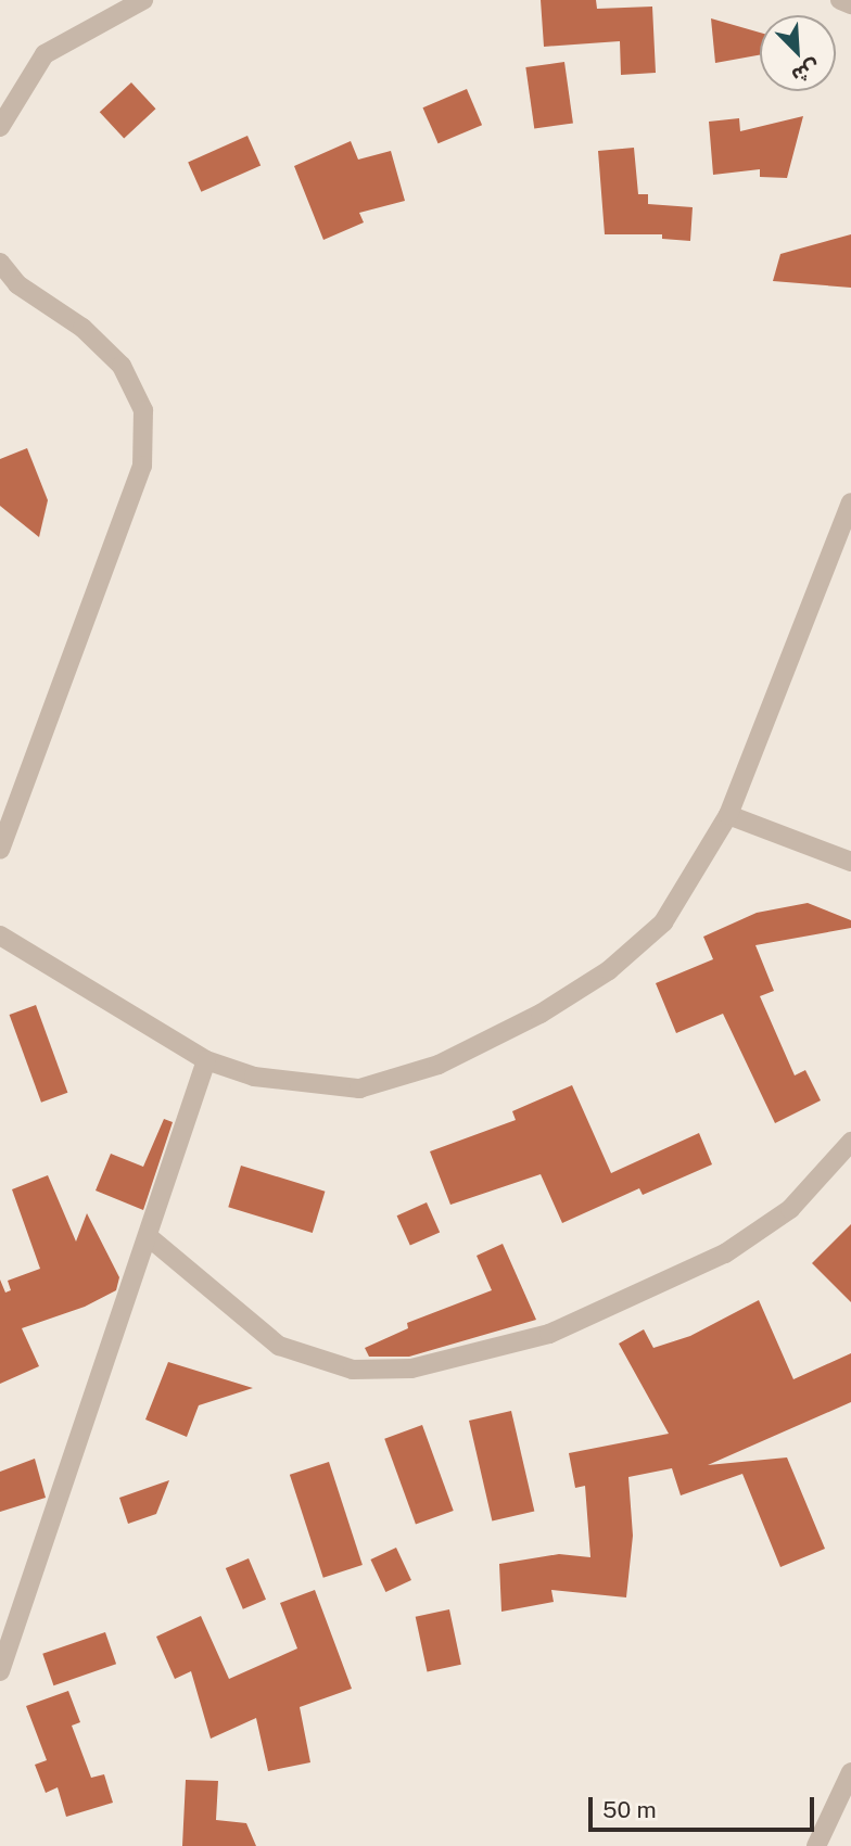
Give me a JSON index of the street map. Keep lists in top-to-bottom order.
{
  "scale_bar": "50 m",
  "north": "bottom right"
}
